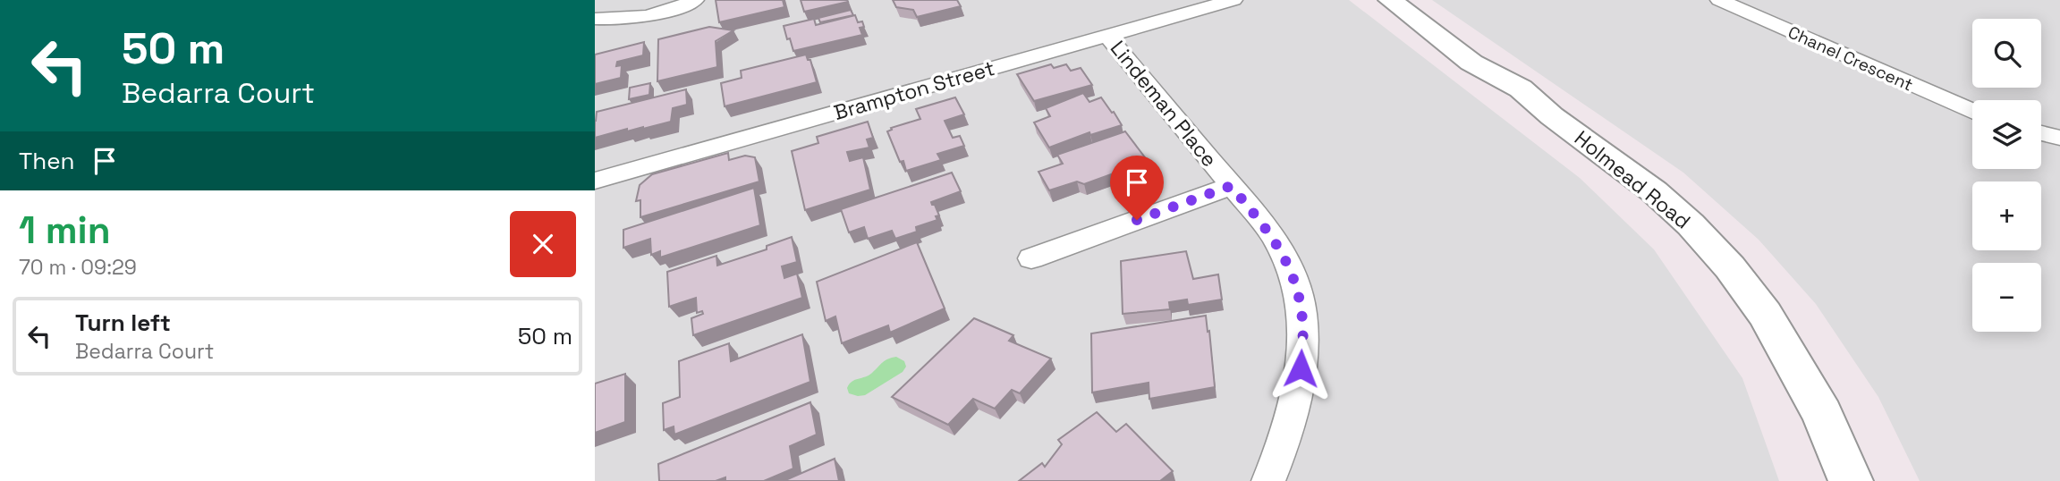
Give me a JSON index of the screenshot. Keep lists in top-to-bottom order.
{
  "streets": {
    "street": [
      "Chanel Crescent",
      "Brampton Street",
      "Lindeman Place",
      "Holmead Road"
    ]
  },
  "crossings": [
    ["Brampton Street", "Lindeman Place"]
  ],
  "page": {
    "turn": ["50 m", "Bedarra Court"],
    "map_buttons": ["+", "−"],
    "then": "Then",
    "heading": ["1 min", "70 m · 09:29"],
    "list": [
      {
        "name": "Turn left",
        "note": "Bedarra Court",
        "value": "50 m"
      }
    ]
  }
}
